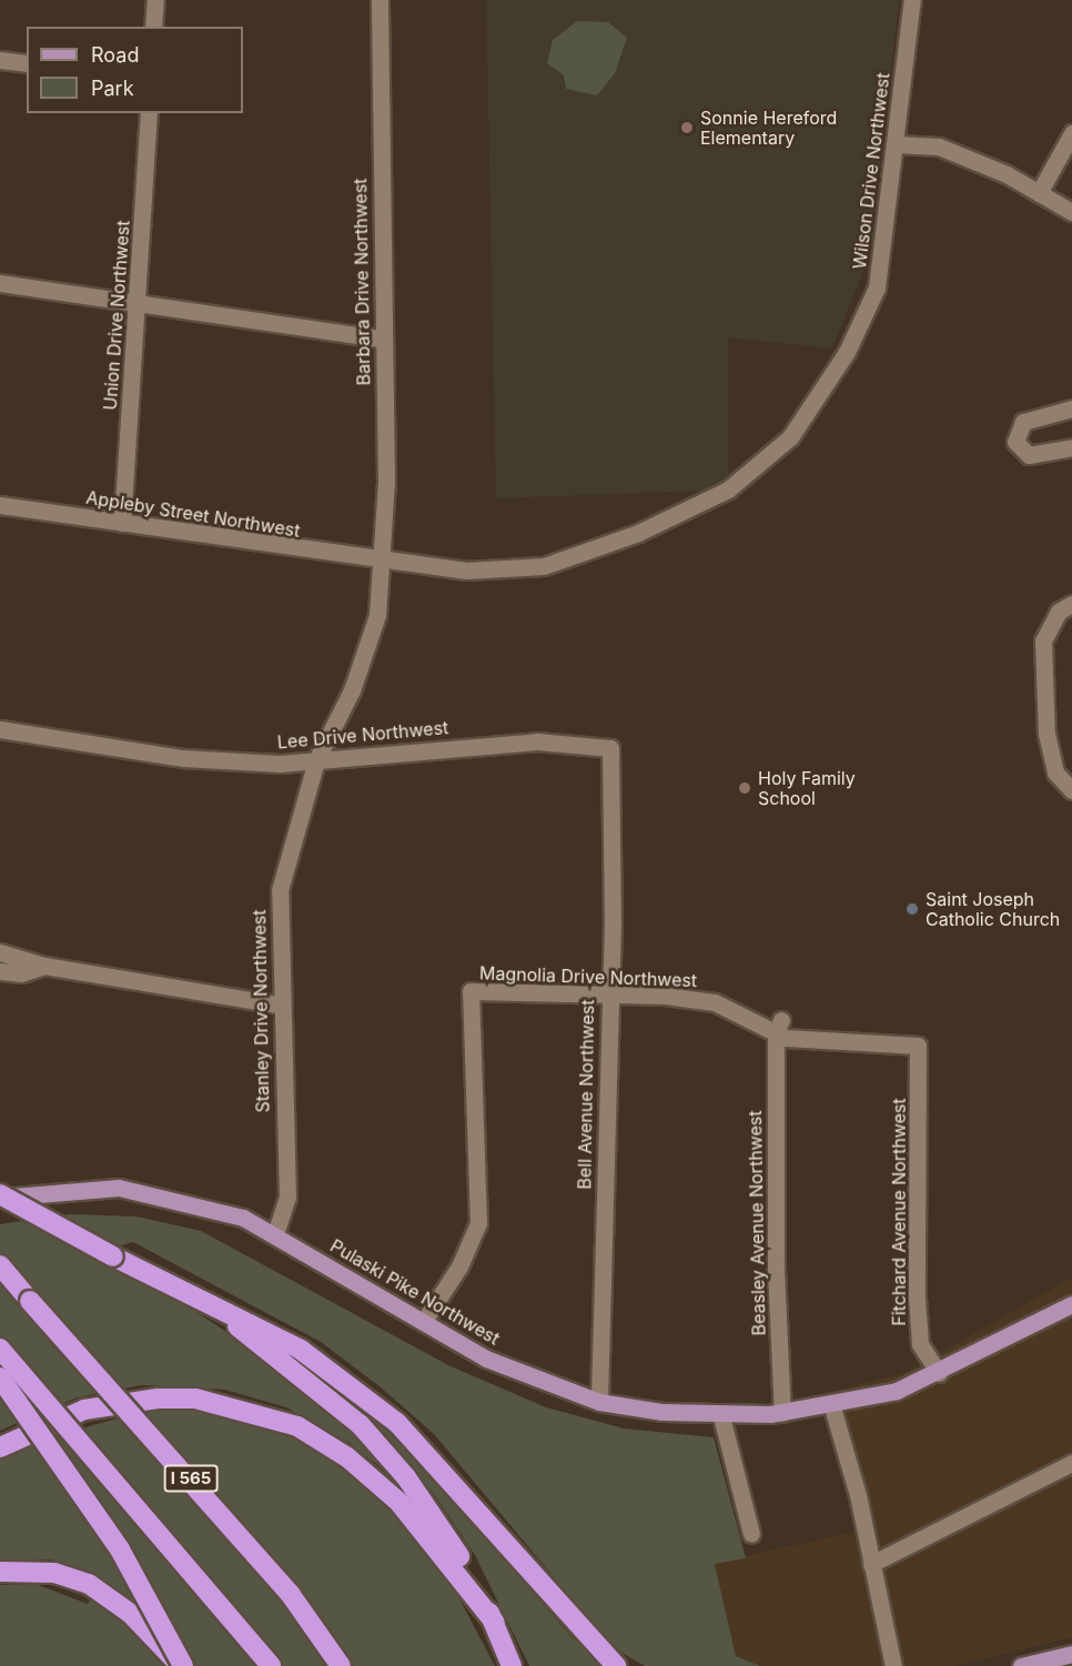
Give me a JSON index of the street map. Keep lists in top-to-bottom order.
{
  "streets": {
    "highway": ["I 565"],
    "main road": ["Pulaski Pike Northwest"],
    "street": [
      "Wilson Drive Northwest",
      "Barbara Drive Northwest",
      "Union Drive Northwest",
      "Appleby Street Northwest",
      "Lee Drive Northwest",
      "Magnolia Drive Northwest",
      "Stanley Drive Northwest",
      "Bell Avenue Northwest",
      "Fitchard Avenue Northwest",
      "Beasley Avenue Northwest"
    ]
  },
  "crossings": [
    ["Wilson Drive Northwest", "Barbara Drive Northwest"],
    ["Wilson Drive Northwest", "Appleby Street Northwest"],
    ["Wilson Drive Northwest", "Stanley Drive Northwest"],
    ["Barbara Drive Northwest", "Appleby Street Northwest"],
    ["Barbara Drive Northwest", "Stanley Drive Northwest"],
    ["Union Drive Northwest", "Appleby Street Northwest"],
    ["Appleby Street Northwest", "Stanley Drive Northwest"],
    ["Lee Drive Northwest", "Stanley Drive Northwest"],
    ["Lee Drive Northwest", "Bell Avenue Northwest"],
    ["Magnolia Drive Northwest", "Bell Avenue Northwest"],
    ["Magnolia Drive Northwest", "Fitchard Avenue Northwest"],
    ["Magnolia Drive Northwest", "Beasley Avenue Northwest"],
    ["Magnolia Drive Northwest", "Pulaski Pike Northwest"],
    ["Stanley Drive Northwest", "Pulaski Pike Northwest"],
    ["Bell Avenue Northwest", "Pulaski Pike Northwest"],
    ["Fitchard Avenue Northwest", "Pulaski Pike Northwest"],
    ["Beasley Avenue Northwest", "Pulaski Pike Northwest"]
  ],
  "places": ["Sonnie Hereford Elementary", "Holy Family School", "Saint Joseph Catholic Church"],
  "legend": ["Road", "Park"]
}
